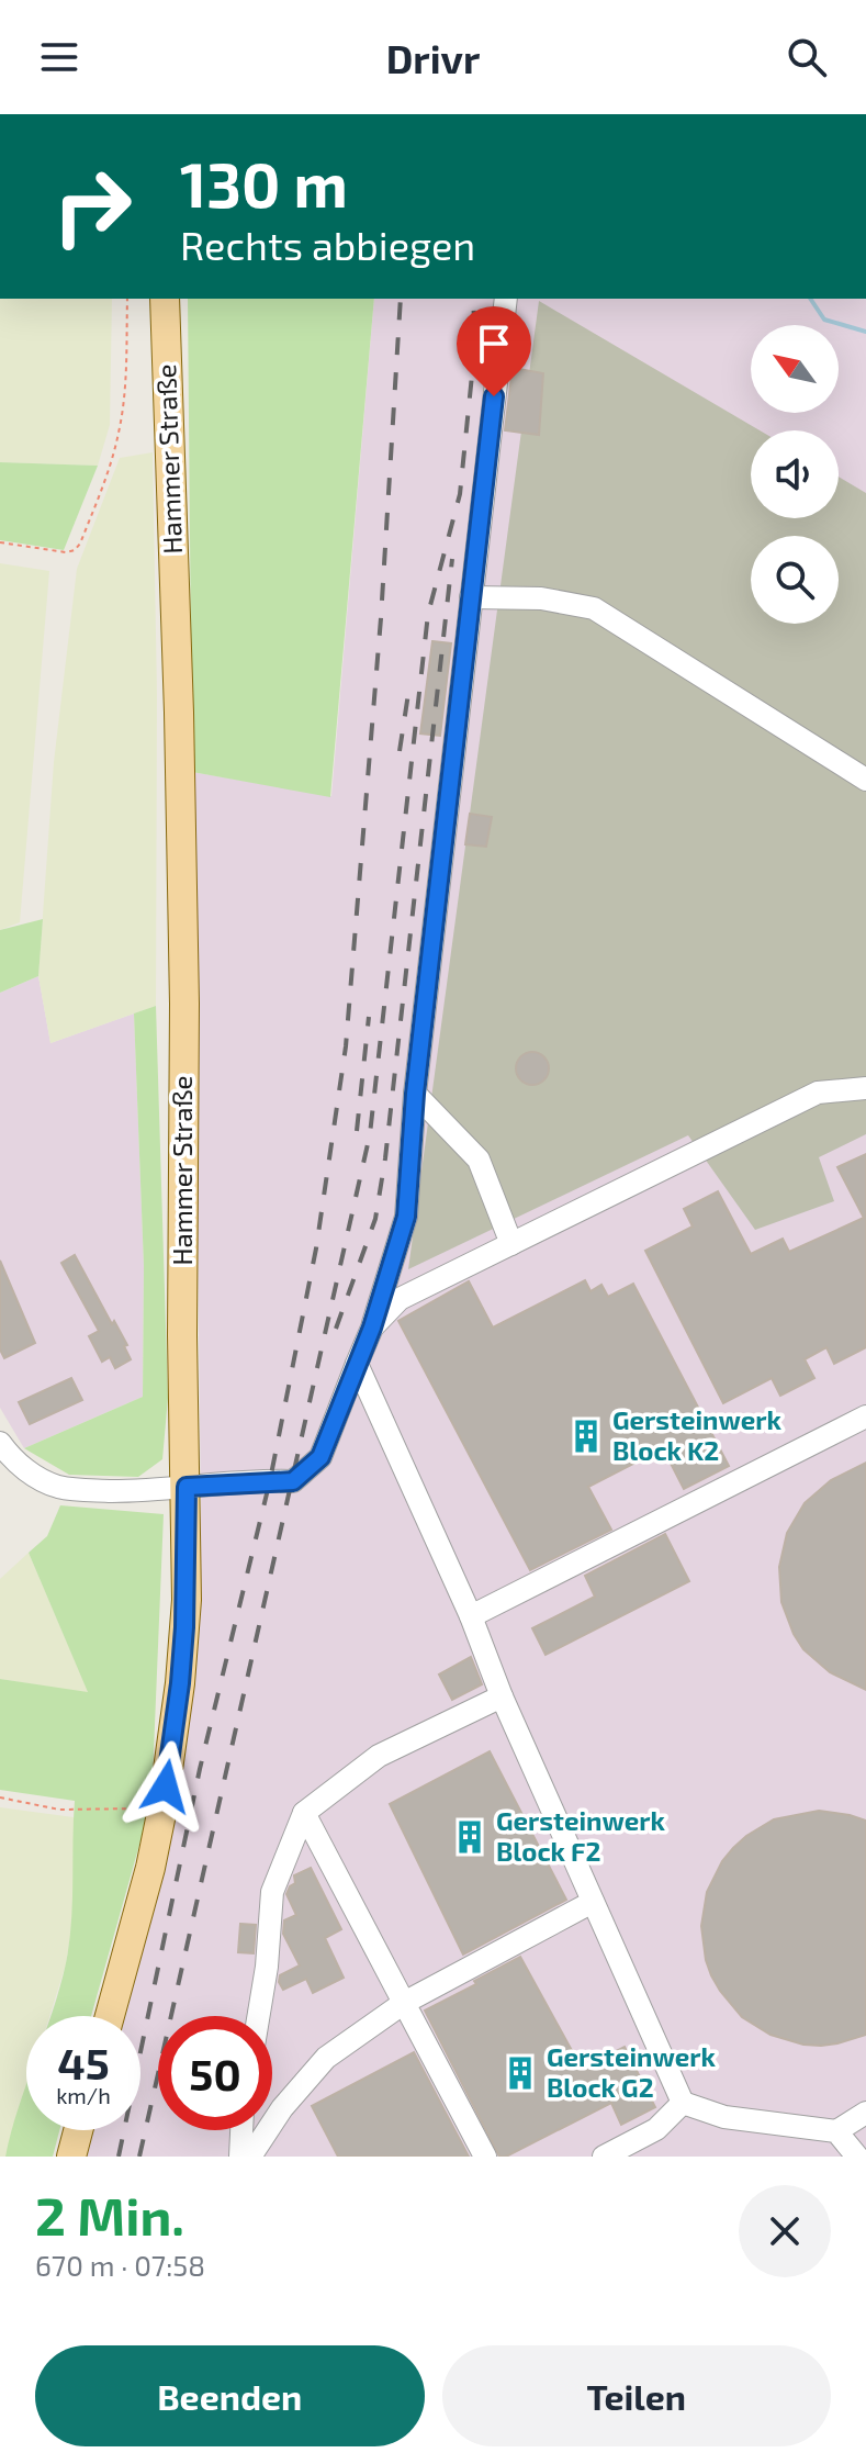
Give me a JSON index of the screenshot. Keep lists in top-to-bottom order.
{
  "streets": {
    "main road": ["Hammer Straße"]
  },
  "places": {
    "building": ["Gersteinwerk Block K2", "Gersteinwerk Block F2", "Gersteinwerk Block G2"]
  },
  "north": "top left",
  "page": {
    "header": "Drivr",
    "turn": ["130 m", "Rechts abbiegen"],
    "speed": "45 km/h",
    "limit": "50",
    "heading": ["2 Min.", "670 m · 07:58"],
    "buttons": ["Beenden", "Teilen"]
  }
}
